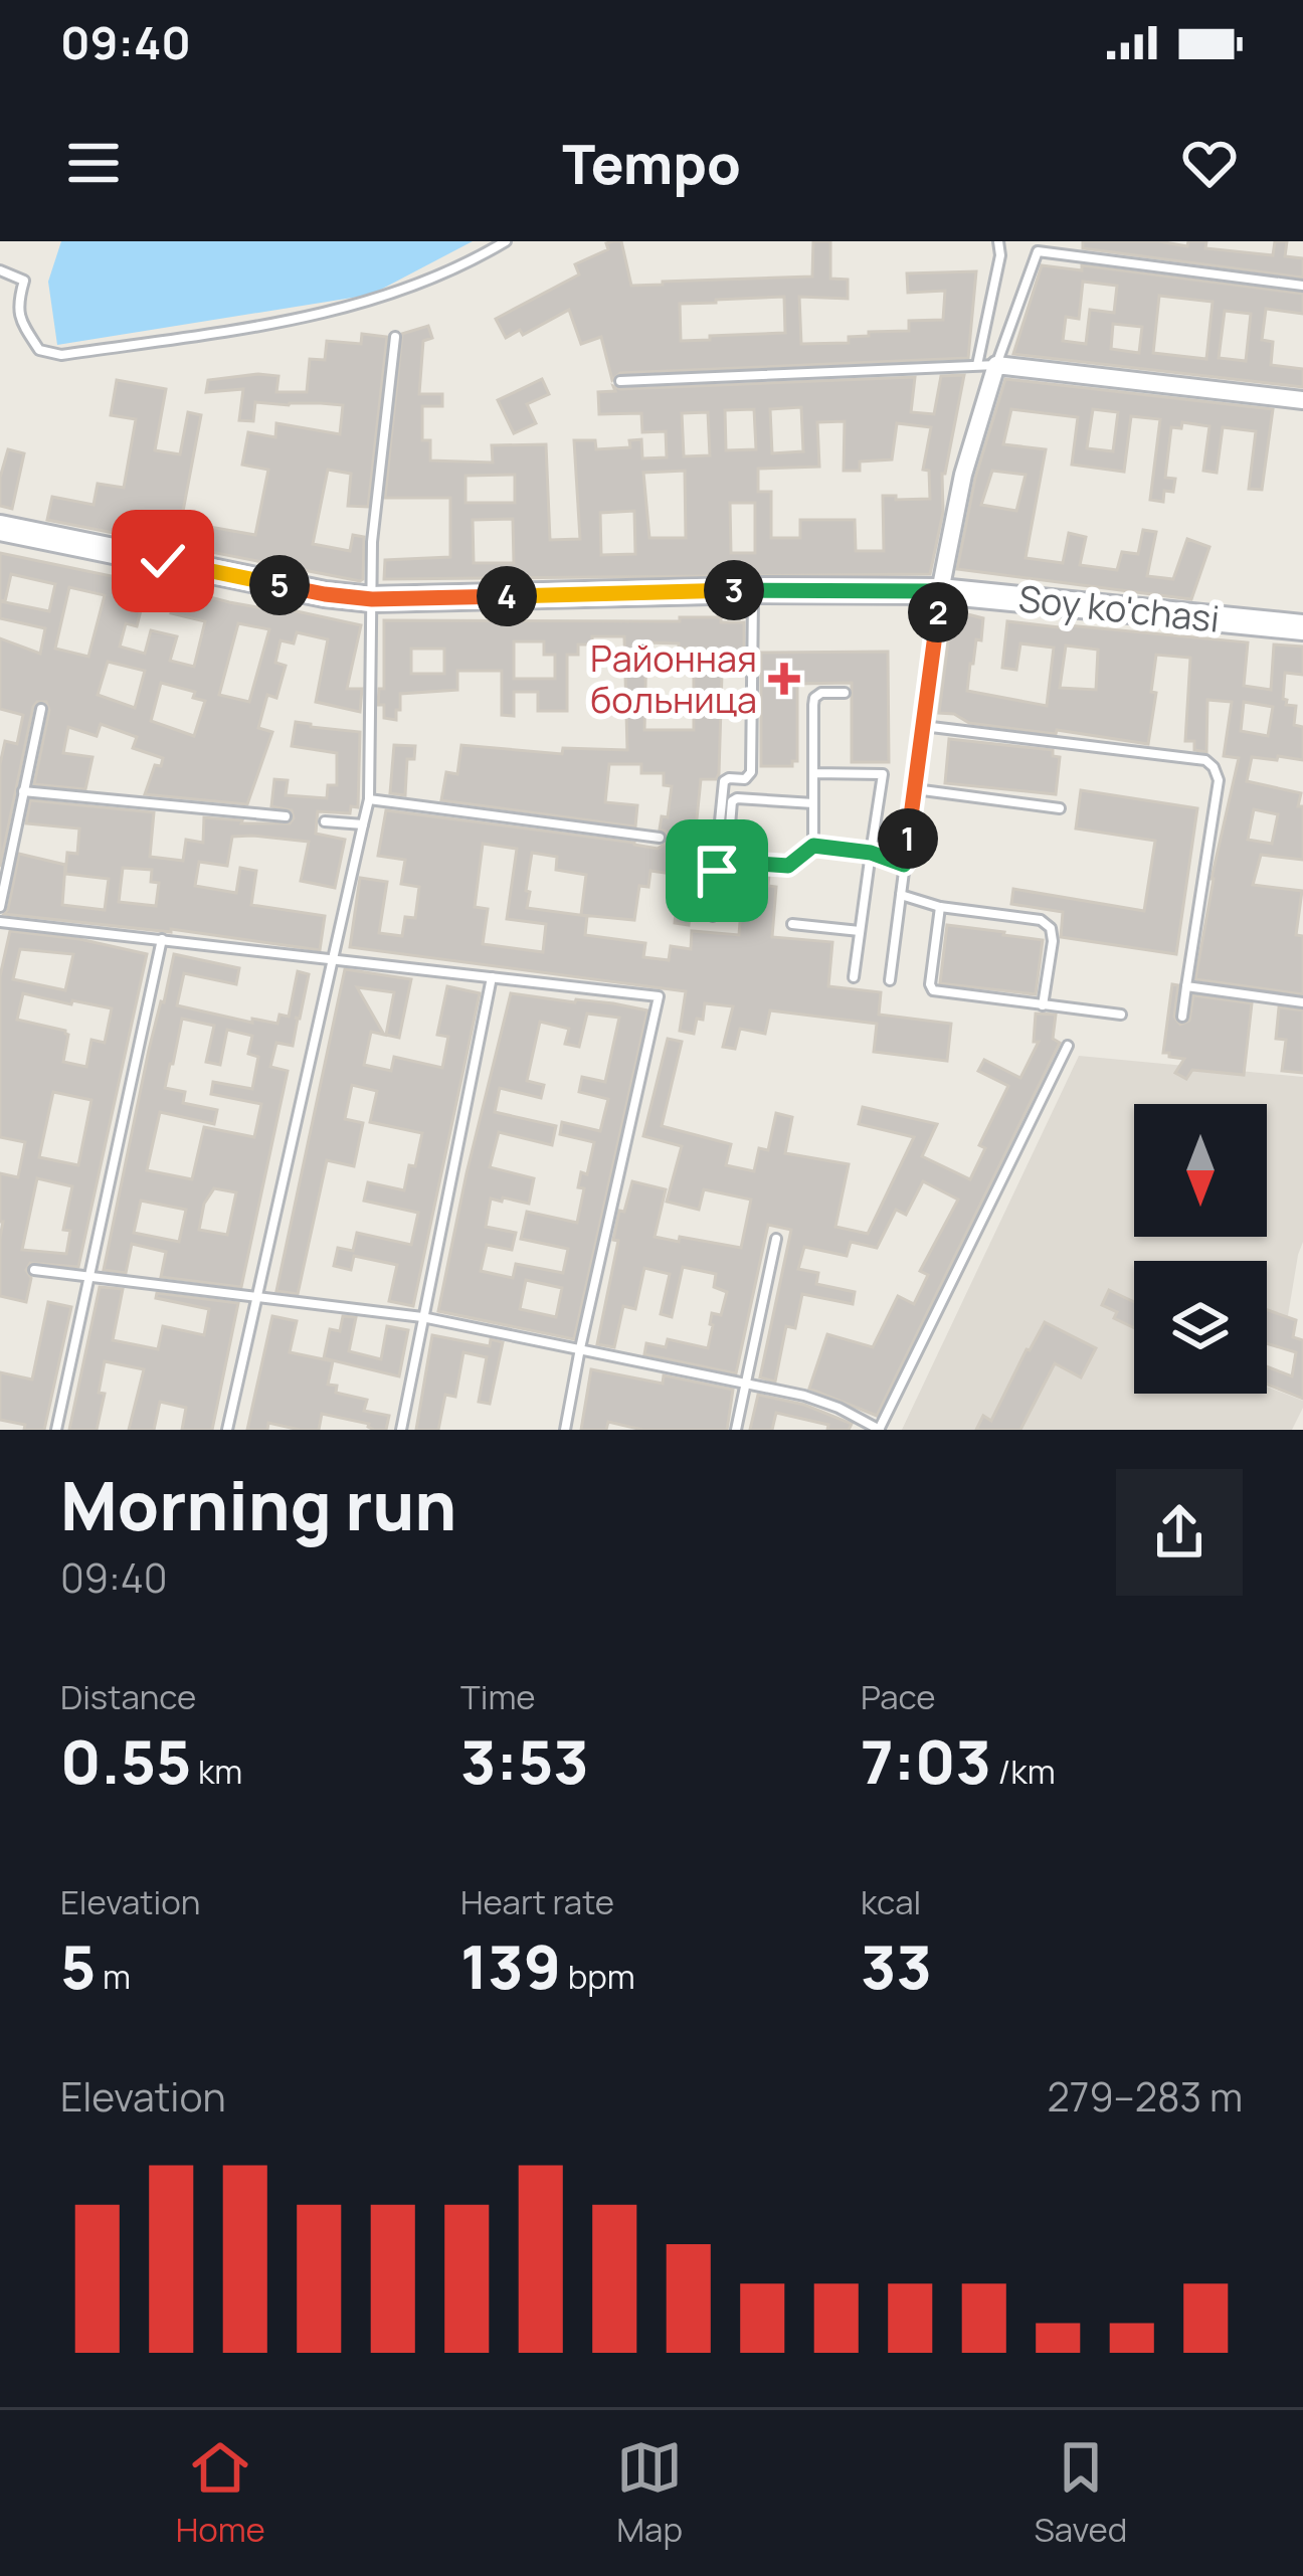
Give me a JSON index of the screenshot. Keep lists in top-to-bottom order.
{
  "streets": {
    "main road": ["Soy ko'chasi"]
  },
  "places": {
    "health": ["Районная больница"]
  },
  "north": "bottom",
  "page": {
    "status": "09:40",
    "header": "Tempo",
    "pins": [
      "5",
      "3",
      "4",
      "2",
      "1"
    ],
    "heading": ["Morning run", "09:40"],
    "stats": [
      ["Distance", "0.55 km"],
      ["Time", "3:53"],
      ["Pace", "7:03 /km"],
      ["Elevation", "5 m"],
      ["Heart rate", "139 bpm"],
      ["kcal", "33"]
    ],
    "chart": ["Elevation", "279–283 m"],
    "tabs": ["Home", "Map", "Saved"]
  }
}
